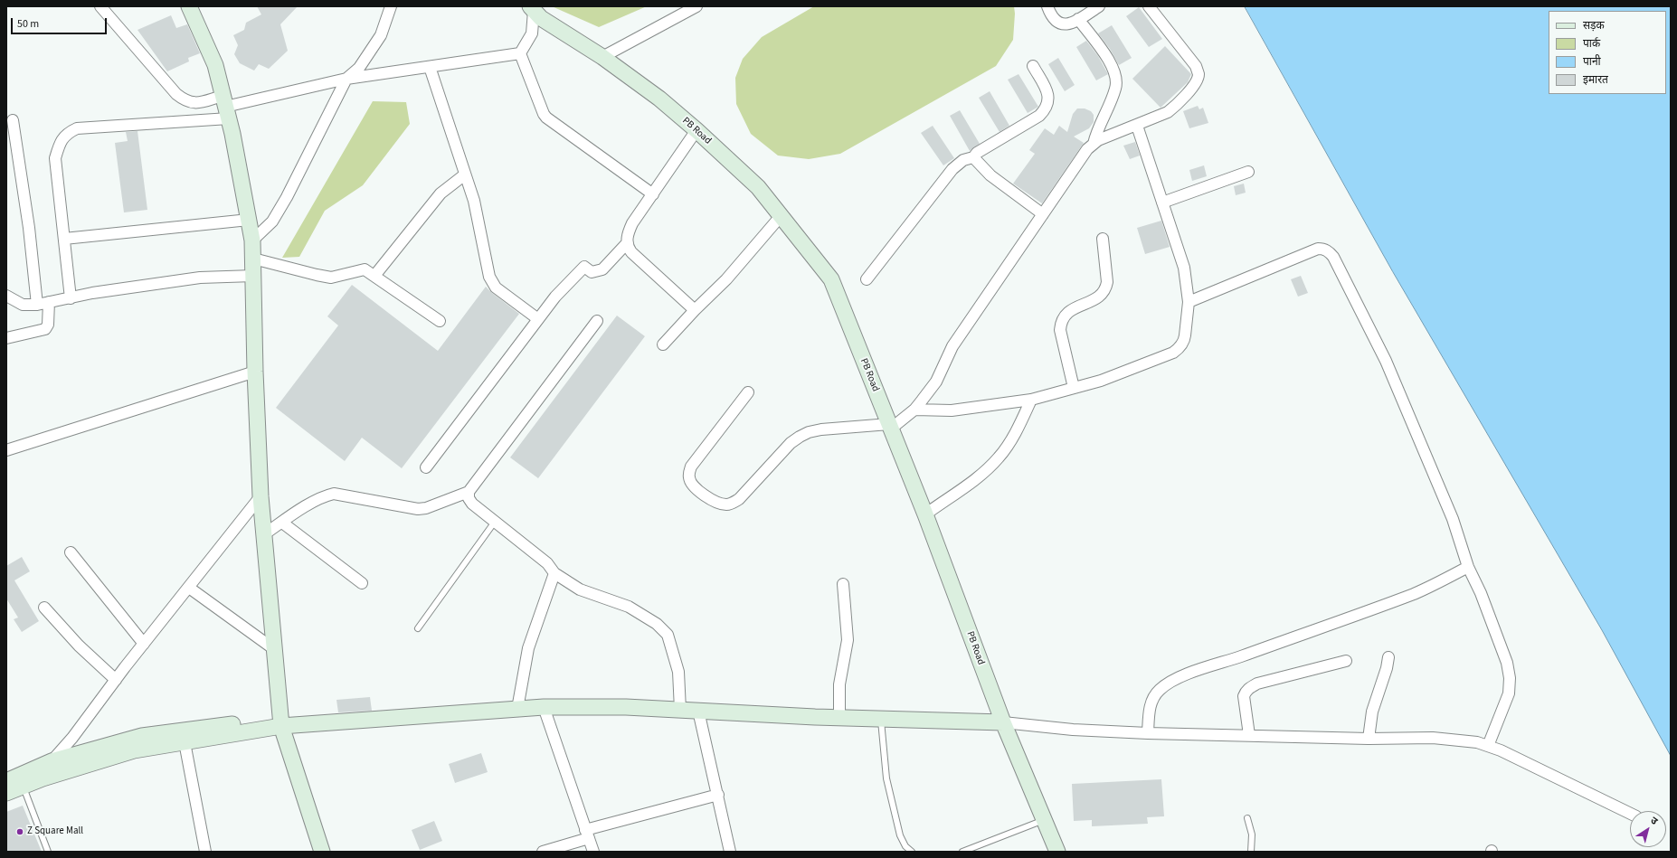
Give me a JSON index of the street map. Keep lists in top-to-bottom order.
{
  "streets": {
    "street": ["PB Road"]
  },
  "places": ["Z Square Mall"],
  "legend": [
    "सड़क",
    "पार्क",
    "पानी",
    "इमारत"
  ],
  "scale_bar": "50 m",
  "north": "top right"
}
